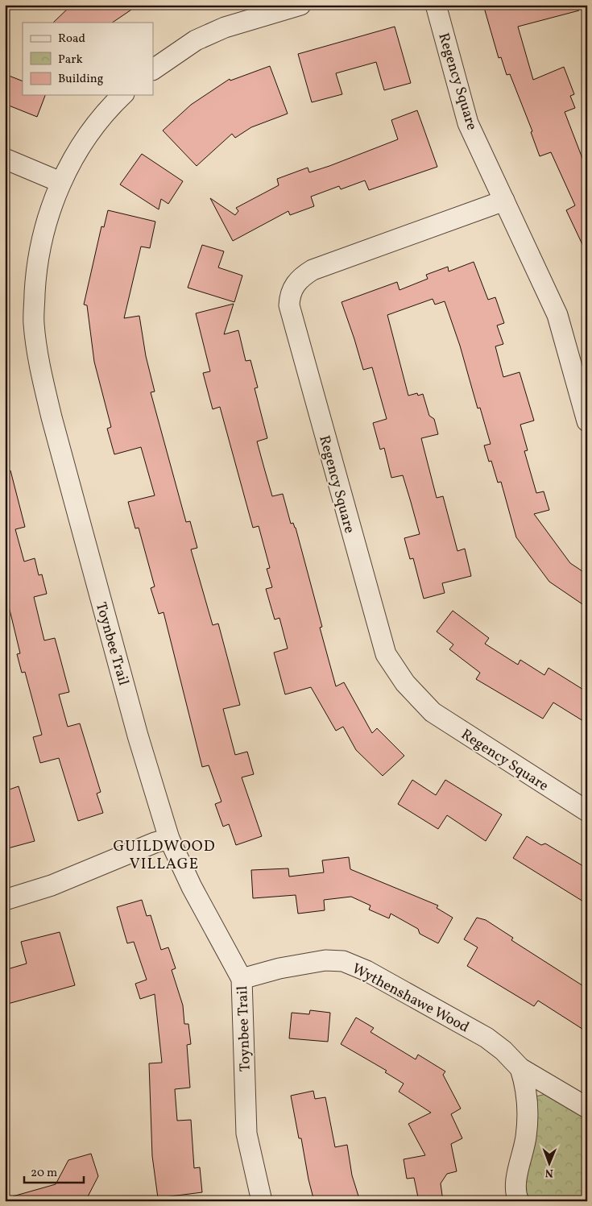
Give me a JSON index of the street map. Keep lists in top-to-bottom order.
{
  "streets": {
    "street": ["Regency Square", "Toynbee Trail", "Wythenshawe Wood"]
  },
  "crossings": [
    ["Toynbee Trail", "Wythenshawe Wood"]
  ],
  "districts": ["GUILDWOOD VILLAGE"],
  "legend": ["Road", "Park", "Building"],
  "scale_bar": "20 m",
  "north": "bottom"
}
